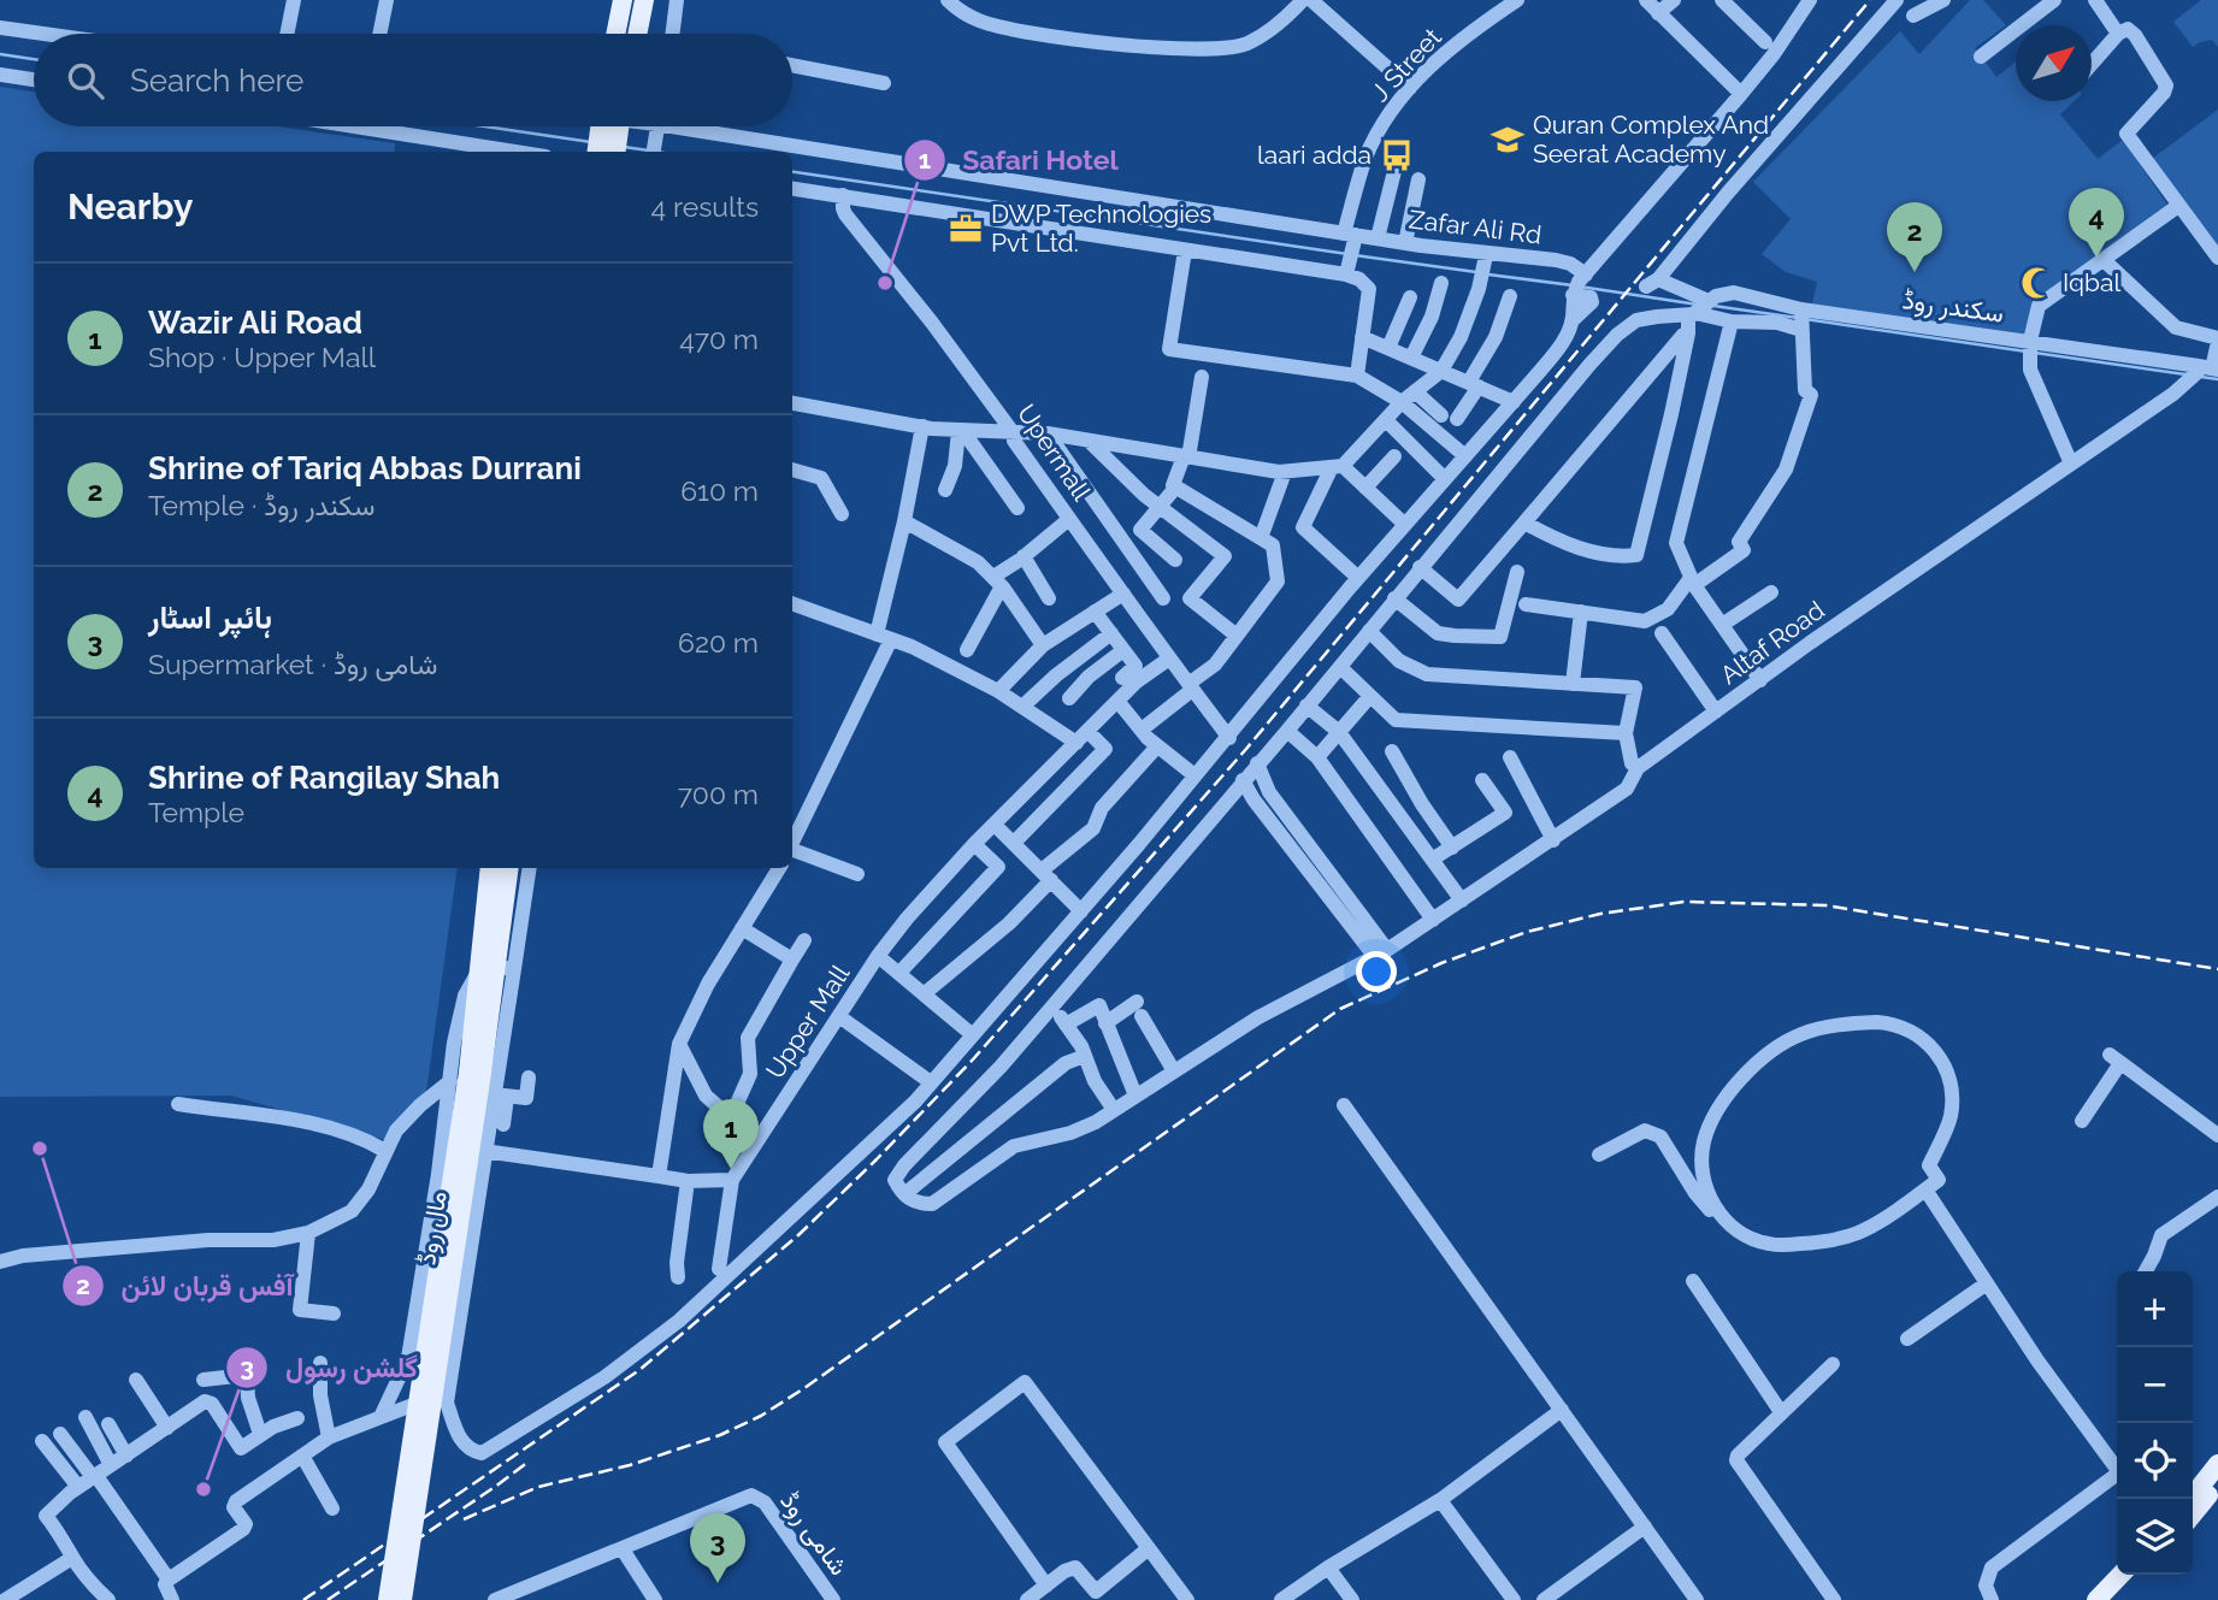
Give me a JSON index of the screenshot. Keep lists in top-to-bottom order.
{
  "streets": {
    "main road": ["مال روڈ"],
    "street": [
      "J Street",
      "Zafar Ali Rd",
      "سکندر روڈ",
      "Upermall",
      "Altaf Road",
      "Upper Mall",
      "شامی روڈ"
    ]
  },
  "crossings": [
    ["J Street", "Zafar Ali Rd"],
    ["سکندر روڈ", "Altaf Road"],
    ["Upermall", "Upper Mall"]
  ],
  "places": {
    "school or university": ["Quran Complex And Seerat Academy"],
    "bus stop": ["laari adda"],
    "office": ["DWP Technologies Pvt Ltd."],
    "other": ["Safari Hotel", "آفس قربان لائن", "گلشن رسول"],
    "mosque": ["Iqbal"]
  },
  "north": "top right",
  "page": {
    "search": "Search here",
    "heading": ["Nearby", "4 results"],
    "pins": [
      "4",
      "2",
      "1",
      "3"
    ],
    "list": [
      {
        "mark": "1",
        "name": "Wazir Ali Road",
        "note": "Shop · Upper Mall",
        "value": "470 m"
      },
      {
        "mark": "2",
        "name": "Shrine of Tariq Abbas Durrani",
        "note": "Temple · سکندر روڈ",
        "value": "610 m"
      },
      {
        "mark": "3",
        "name": "ہائپر اسٹار",
        "note": "Supermarket · شامی روڈ",
        "value": "620 m"
      },
      {
        "mark": "4",
        "name": "Shrine of Rangilay Shah",
        "note": "Temple",
        "value": "700 m"
      }
    ],
    "map_buttons": ["+", "−"]
  }
}
